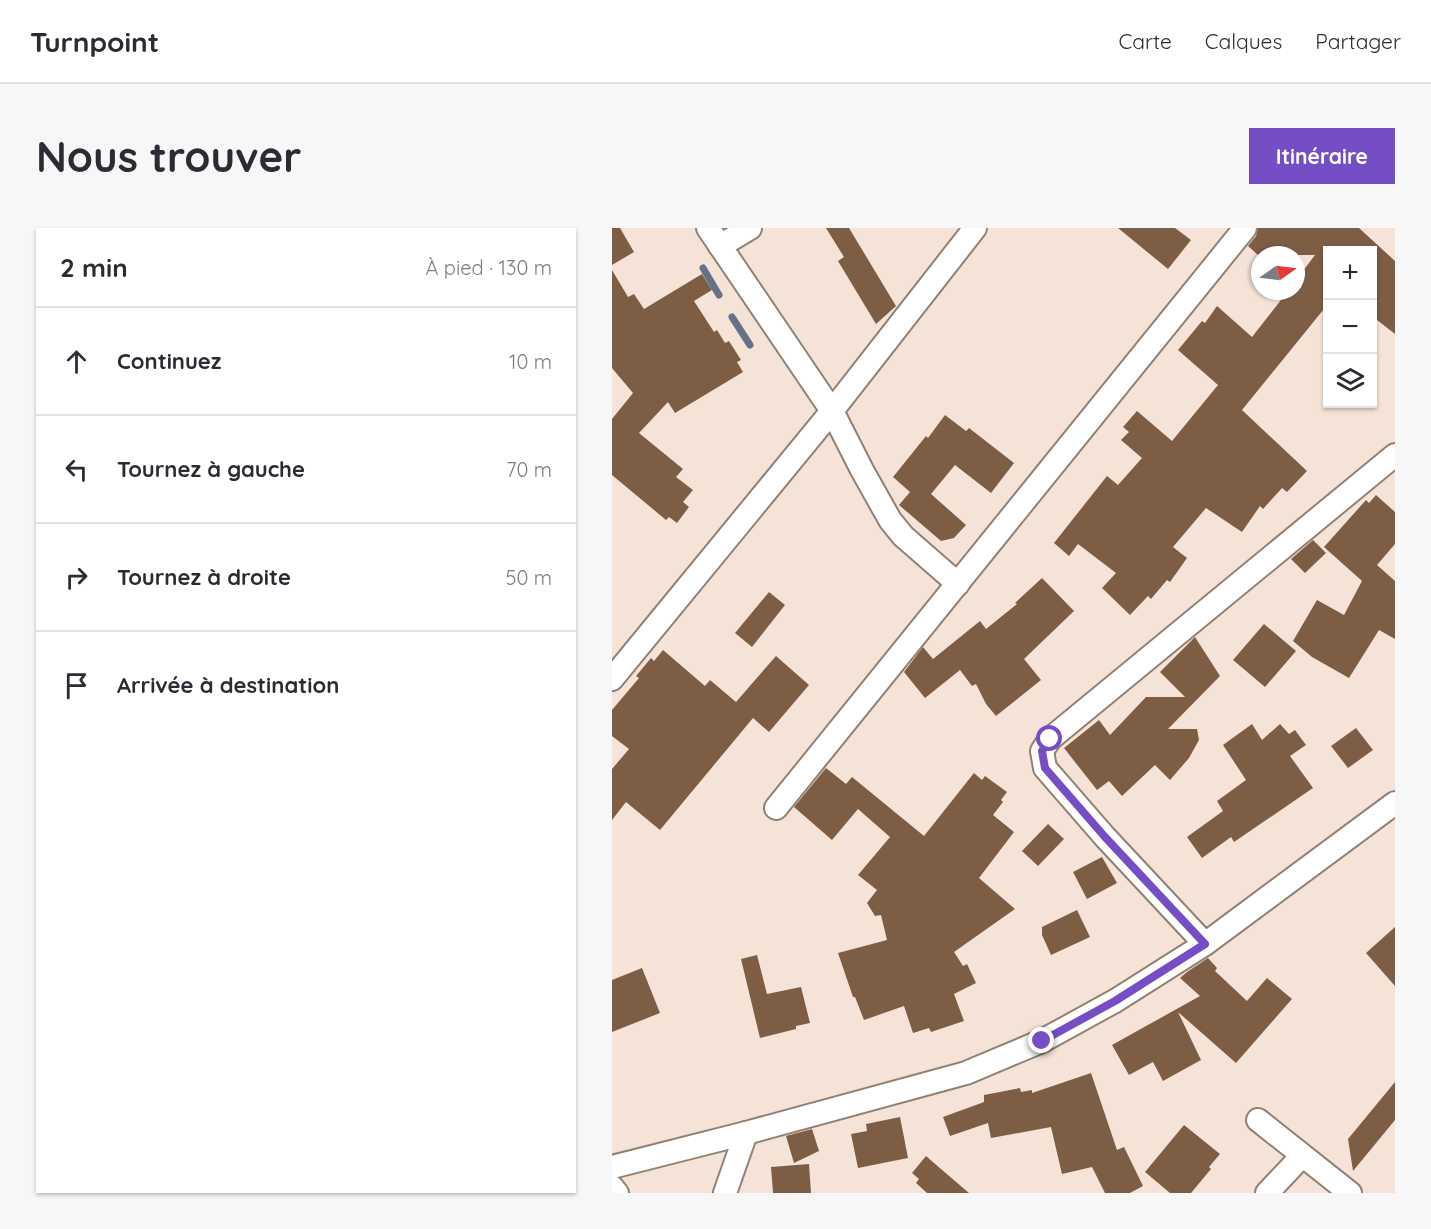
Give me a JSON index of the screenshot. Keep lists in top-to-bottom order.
{
  "north": "right",
  "page": {
    "header": "Turnpoint",
    "nav": ["Carte", "Calques", "Partager"],
    "buttons": "Itinéraire",
    "title": "Nous trouver",
    "heading": ["2 min", "À pied · 130 m"],
    "map_buttons": ["+", "−"],
    "list": [
      ["Continuez", "10 m"],
      ["Tournez à gauche", "70 m"],
      ["Tournez à droite", "50 m"],
      "Arrivée à destination"
    ]
  }
}
